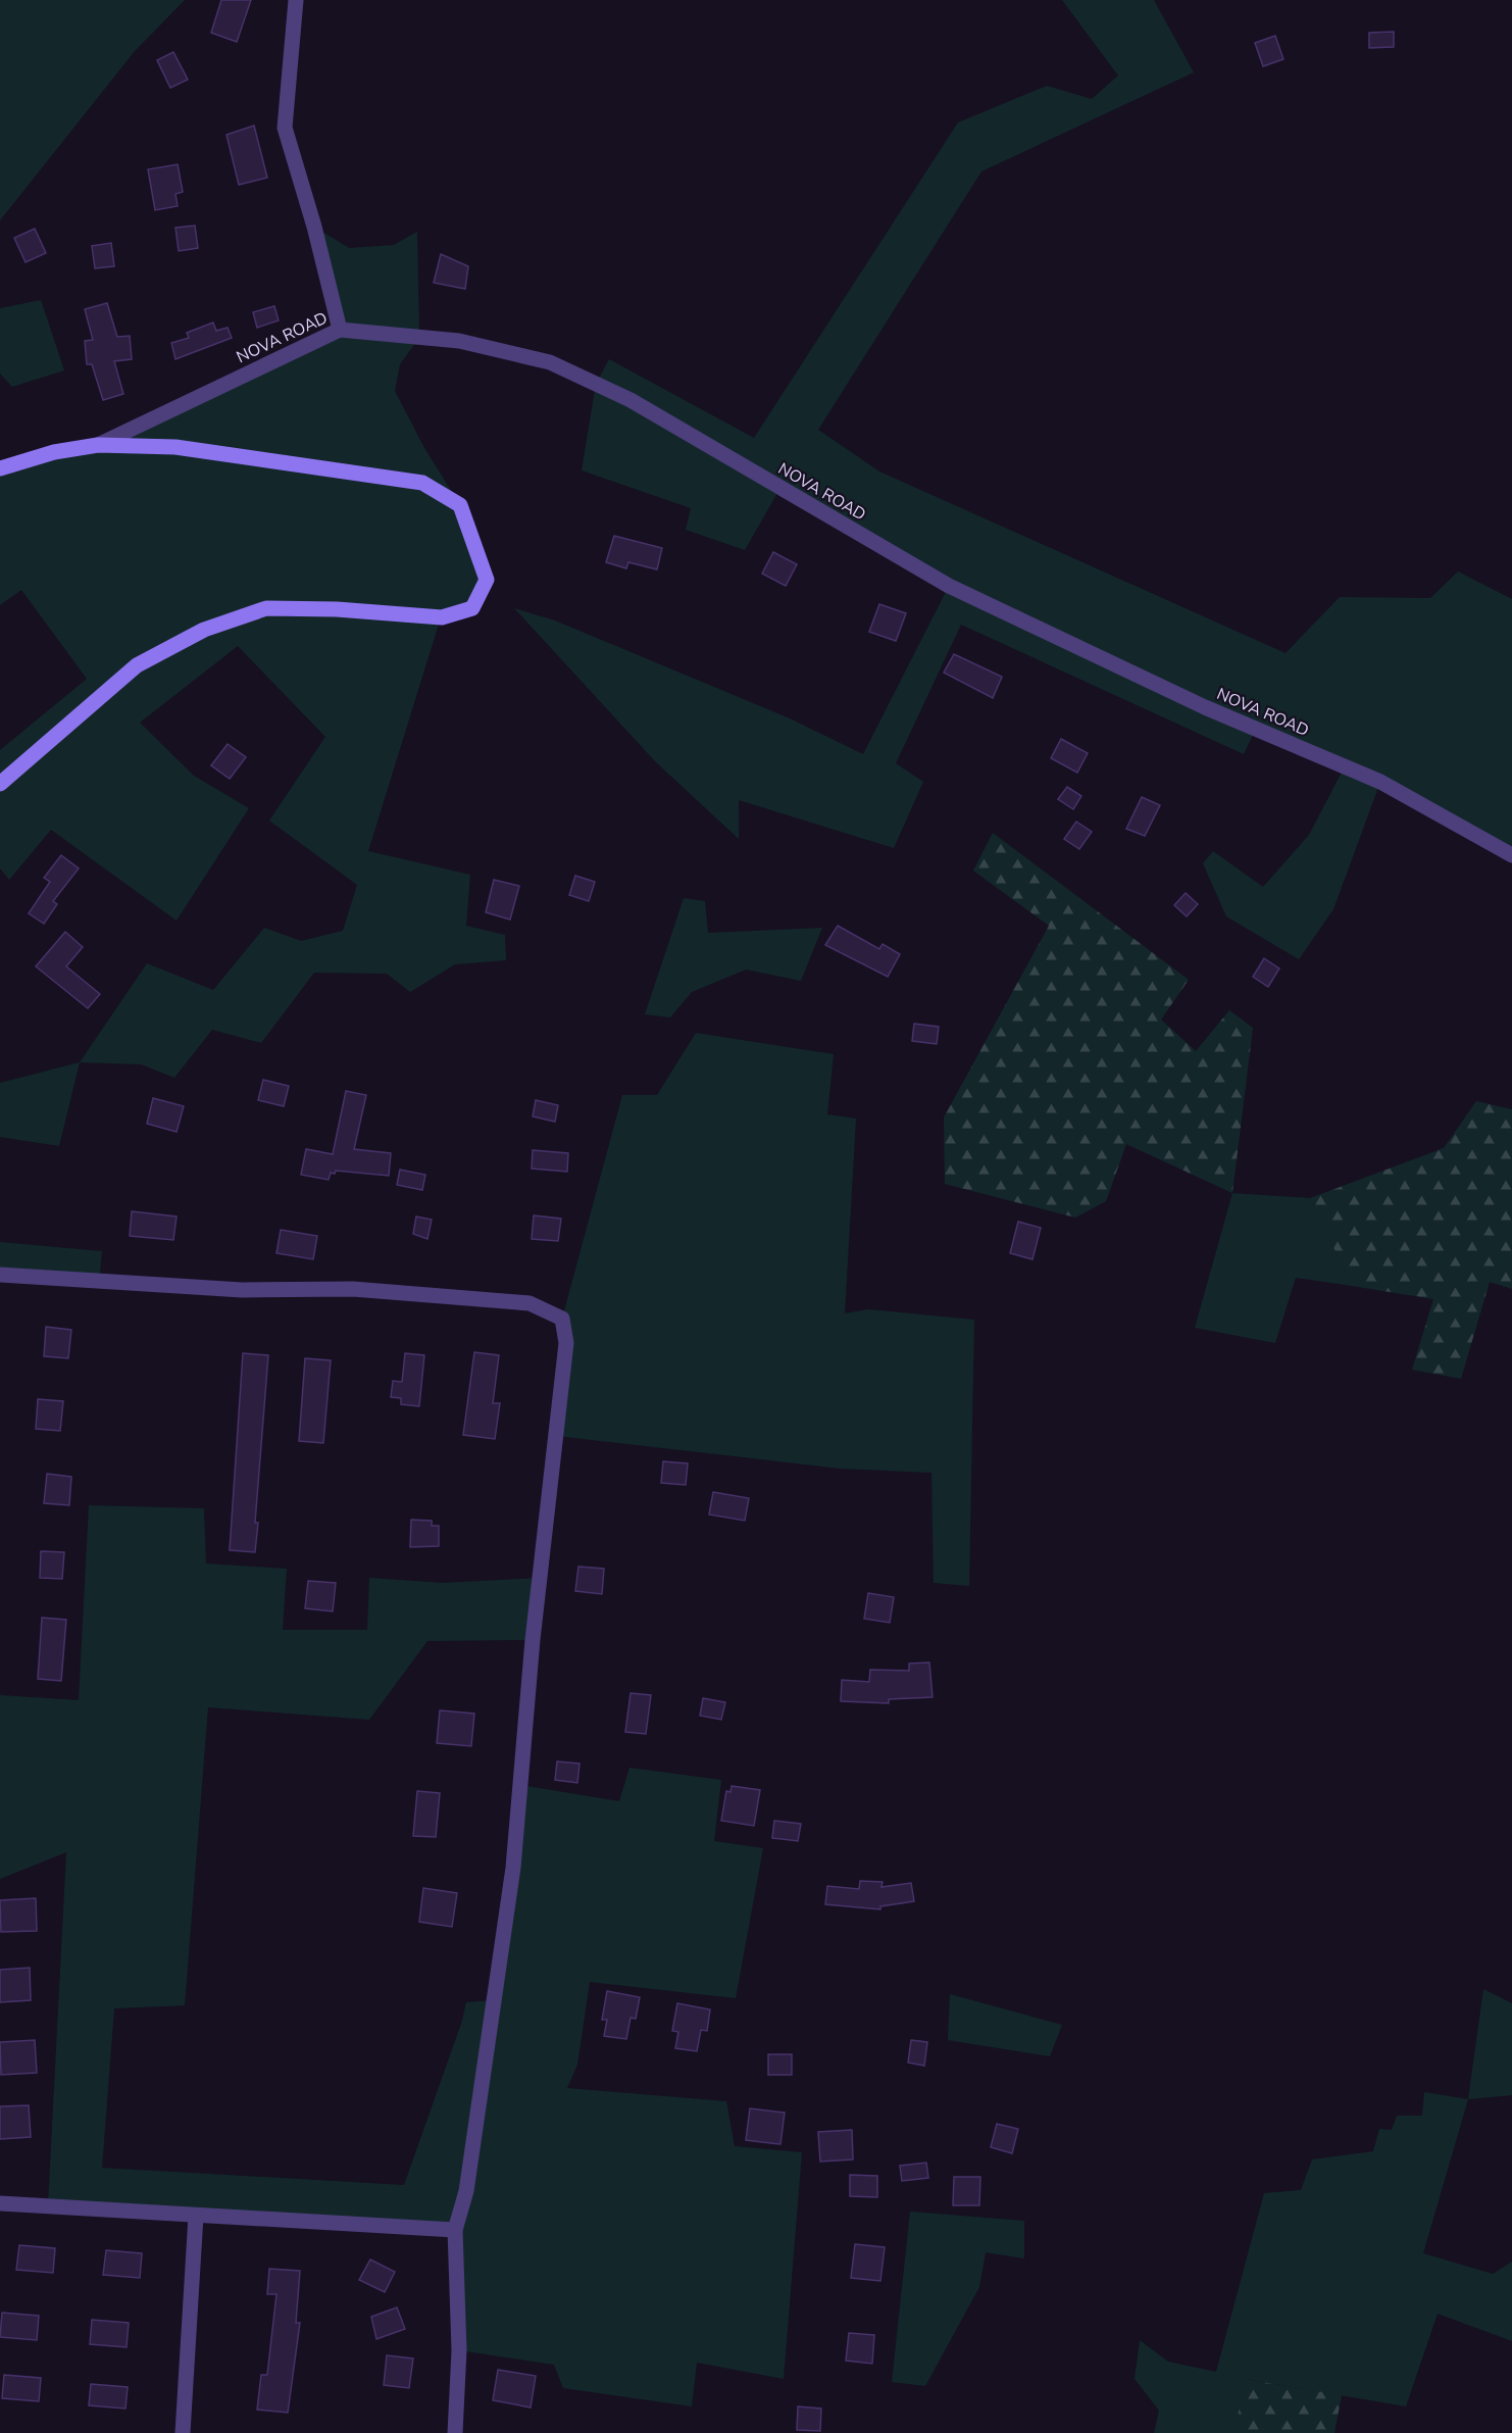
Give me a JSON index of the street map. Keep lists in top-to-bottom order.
{
  "streets": {
    "street": ["NOVA ROAD"]
  }
}
